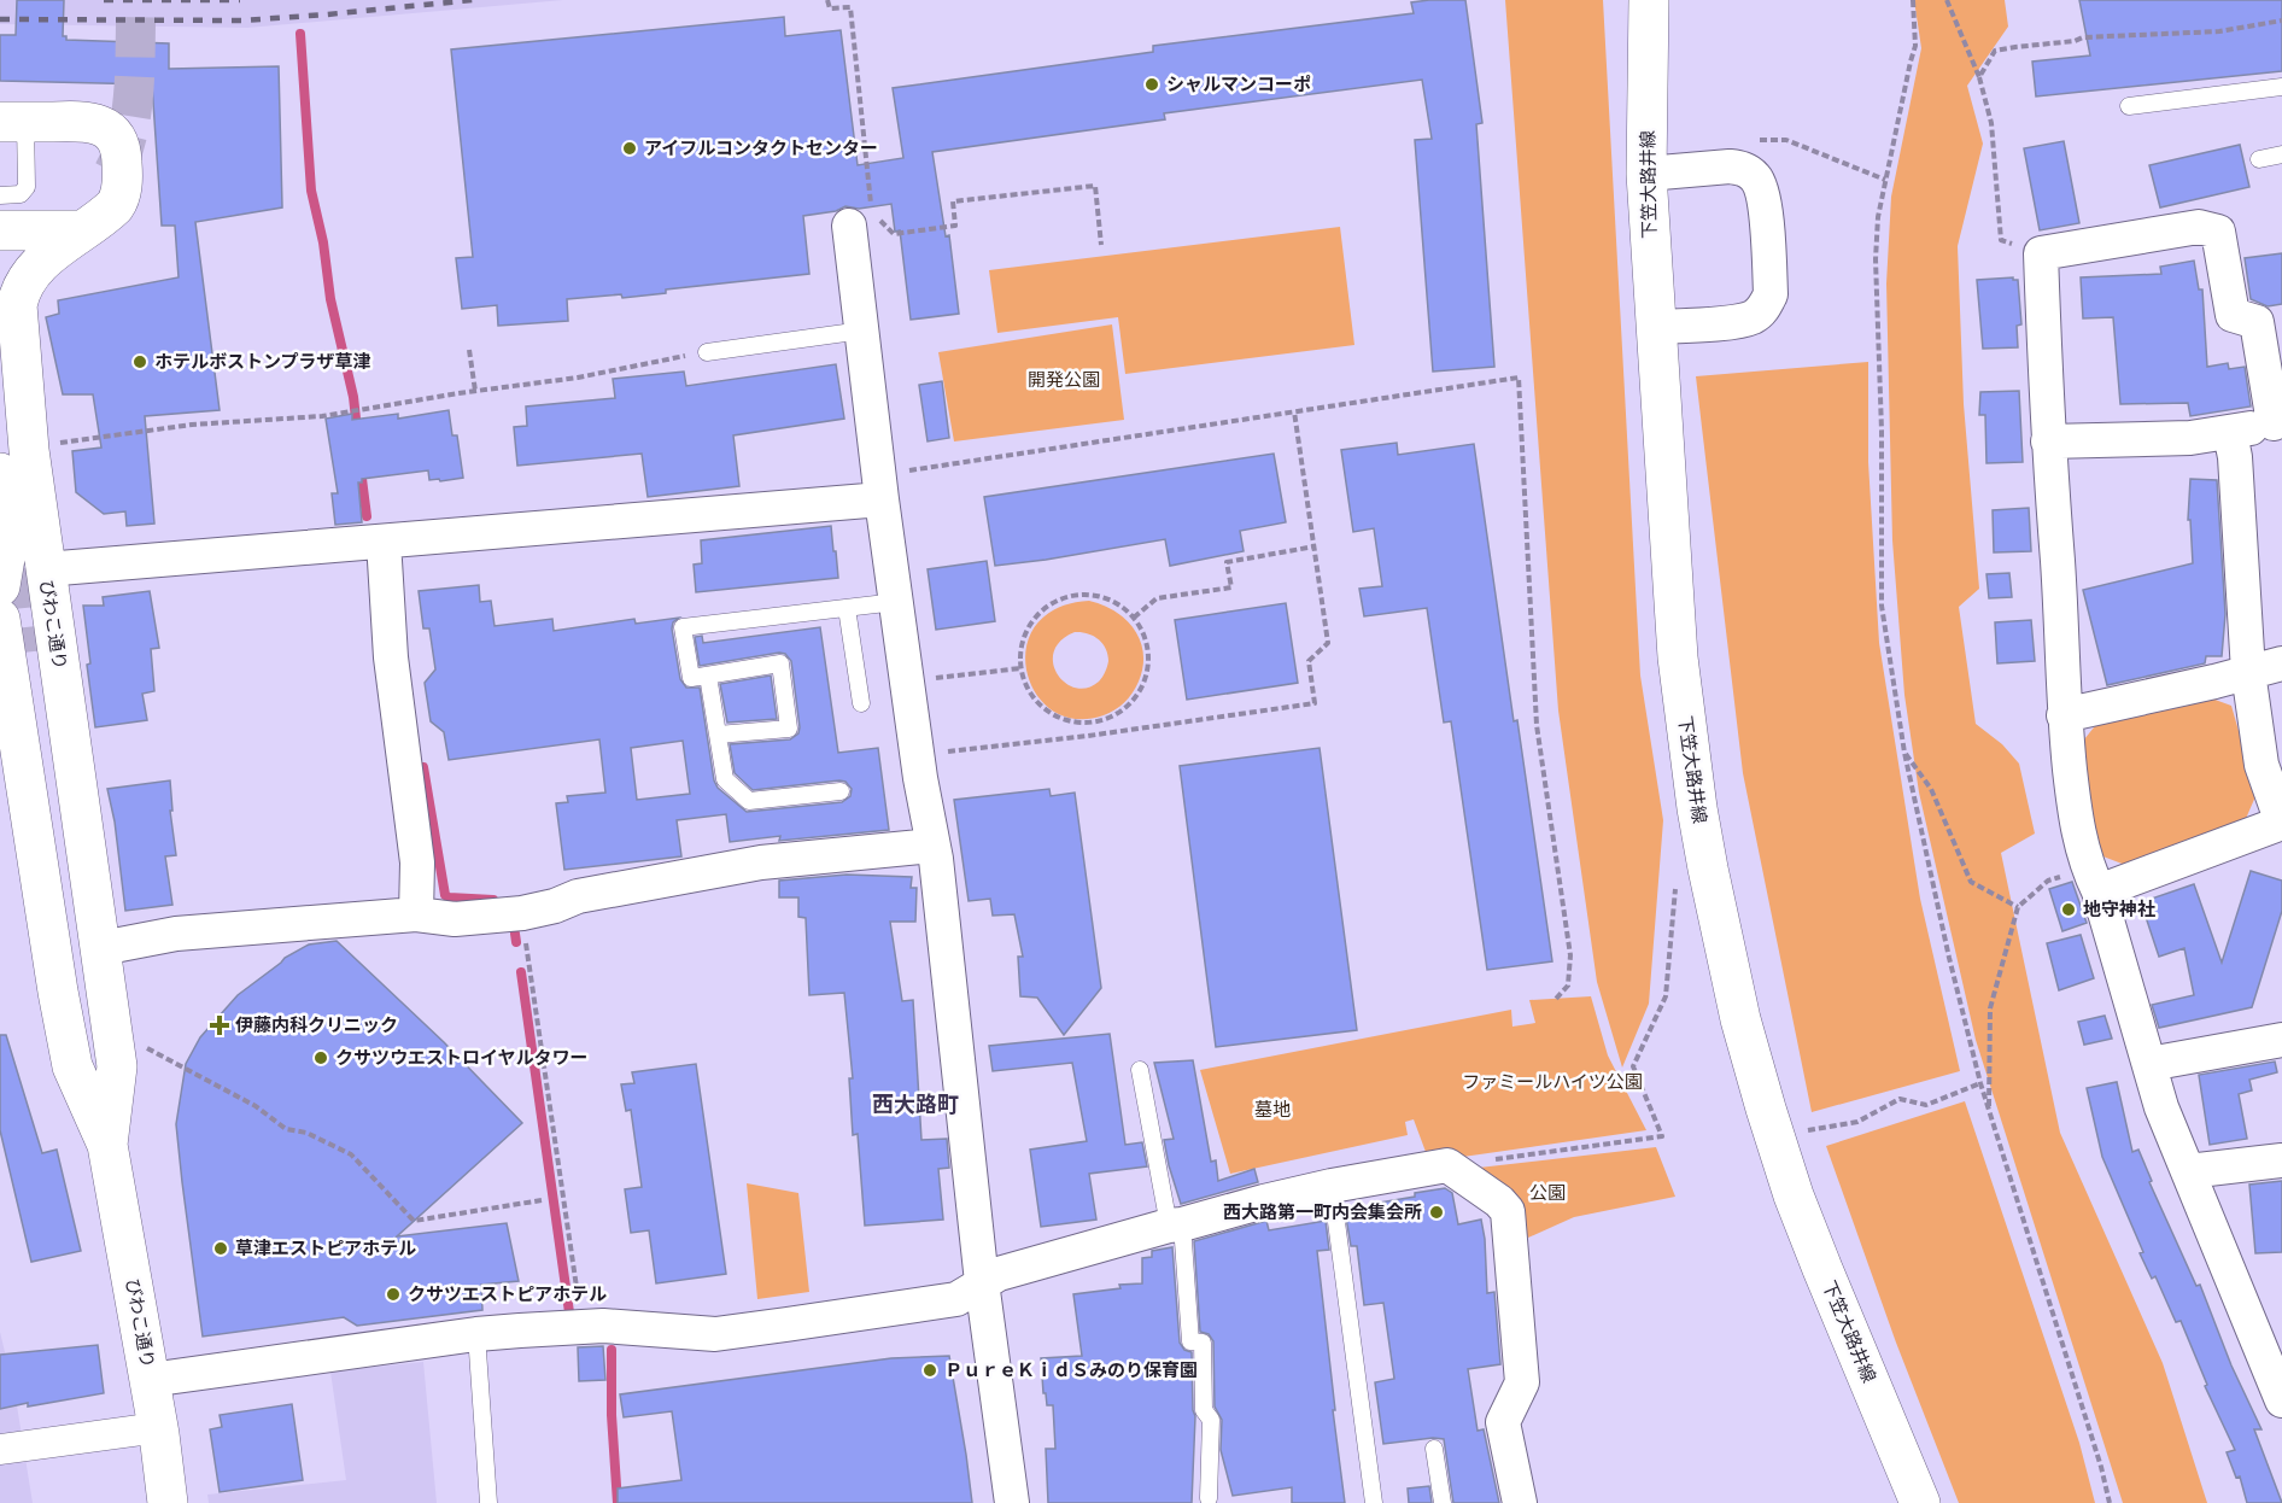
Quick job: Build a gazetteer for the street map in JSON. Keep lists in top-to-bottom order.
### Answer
{
  "streets": {
    "street": ["下笠大路井線", "びわこ通り"]
  },
  "districts": ["西大路町"],
  "parks": [
    "開発公園",
    "ファミールハイツ公園",
    "墓地",
    "公園"
  ],
  "places": {
    "other": [
      "シャルマンコーポ",
      "アイフルコンタクトセンター",
      "ホテルボストンプラザ草津",
      "地守神社",
      "クサツウエストロイヤルタワー",
      "西大路第一町内会集会所",
      "草津エストピアホテル",
      "クサツエストピアホテル",
      "ＰｕｒｅＫｉｄＳみのり保育園"
    ],
    "health": ["伊藤内科クリニック"]
  }
}
